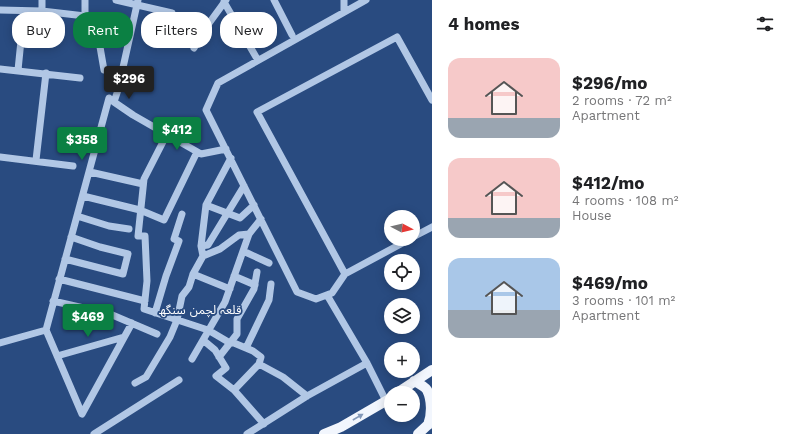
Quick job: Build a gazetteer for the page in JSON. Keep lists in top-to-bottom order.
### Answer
{
  "districts": ["قلعہ لچمن سنگھ"],
  "north": "right",
  "page": {
    "heading": "4 homes",
    "chip": [
      "Buy",
      "Rent",
      "Filters",
      "New"
    ],
    "list": [
      {
        "name": "$296/mo",
        "note": "2 rooms · 72 m² · Apartment"
      },
      {
        "name": "$412/mo",
        "note": "4 rooms · 108 m² · House"
      },
      {
        "name": "$469/mo",
        "note": "3 rooms · 101 m² · Apartment"
      }
    ],
    "price": [
      "$296",
      "$412",
      "$358",
      "$469"
    ],
    "map_buttons": ["+", "−"]
  }
}
